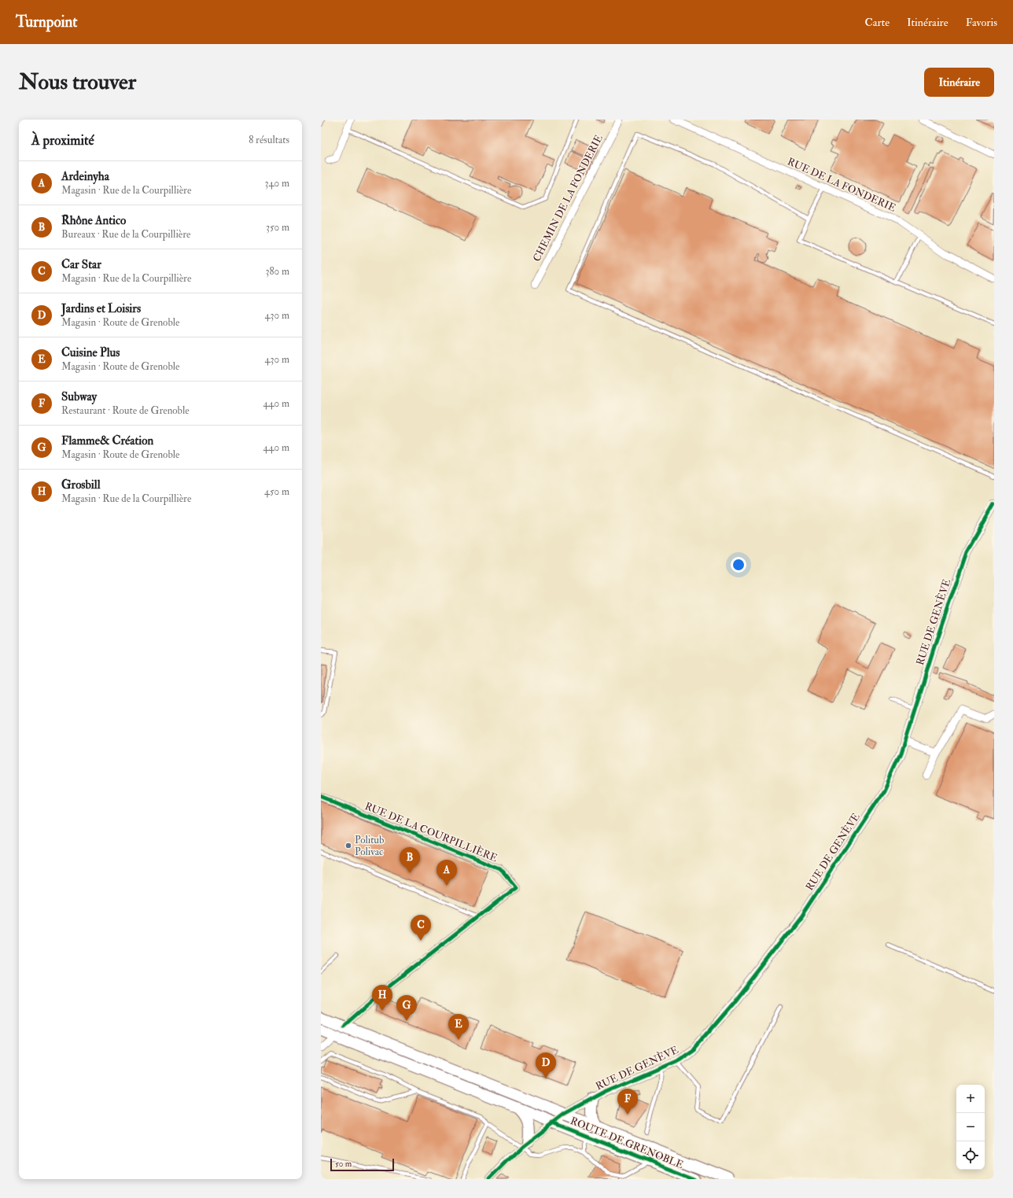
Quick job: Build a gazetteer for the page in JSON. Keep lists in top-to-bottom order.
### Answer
{
  "streets": {
    "main road": ["ROUTE DE GRENOBLE"],
    "street": [
      "RUE DE LA FONDERIE",
      "CHEMIN DE LA FONDERIE",
      "RUE DE GENÈVE",
      "RUE DE LA COURPILLIÈRE"
    ]
  },
  "crossings": [
    ["RUE DE GENÈVE", "ROUTE DE GRENOBLE"],
    ["RUE DE LA COURPILLIÈRE", "ROUTE DE GRENOBLE"]
  ],
  "places": ["Politub Polivac"],
  "scale_bar": "50 m",
  "page": {
    "header": "Turnpoint",
    "nav": ["Carte", "Itinéraire", "Favoris"],
    "buttons": "Itinéraire",
    "title": "Nous trouver",
    "heading": ["À proximité", "8 résultats"],
    "list": [
      {
        "mark": "A",
        "name": "Ardeinyha",
        "note": "Magasin · Rue de la Courpillière",
        "value": "340 m"
      },
      {
        "mark": "B",
        "name": "Rhône Antico",
        "note": "Bureaux · Rue de la Courpillière",
        "value": "350 m"
      },
      {
        "mark": "C",
        "name": "Car Star",
        "note": "Magasin · Rue de la Courpillière",
        "value": "380 m"
      },
      {
        "mark": "D",
        "name": "Jardins et Loisirs",
        "note": "Magasin · Route de Grenoble",
        "value": "430 m"
      },
      {
        "mark": "E",
        "name": "Cuisine Plus",
        "note": "Magasin · Route de Grenoble",
        "value": "430 m"
      },
      {
        "mark": "F",
        "name": "Subway",
        "note": "Restaurant · Route de Grenoble",
        "value": "440 m"
      },
      {
        "mark": "G",
        "name": "Flamme& Création",
        "note": "Magasin · Route de Grenoble",
        "value": "440 m"
      },
      {
        "mark": "H",
        "name": "Grosbill",
        "note": "Magasin · Rue de la Courpillière",
        "value": "450 m"
      }
    ],
    "pins": [
      "B",
      "A",
      "C",
      "H",
      "G",
      "E",
      "D",
      "F"
    ],
    "map_buttons": ["+", "−"],
    "scale": "50 m"
  }
}
